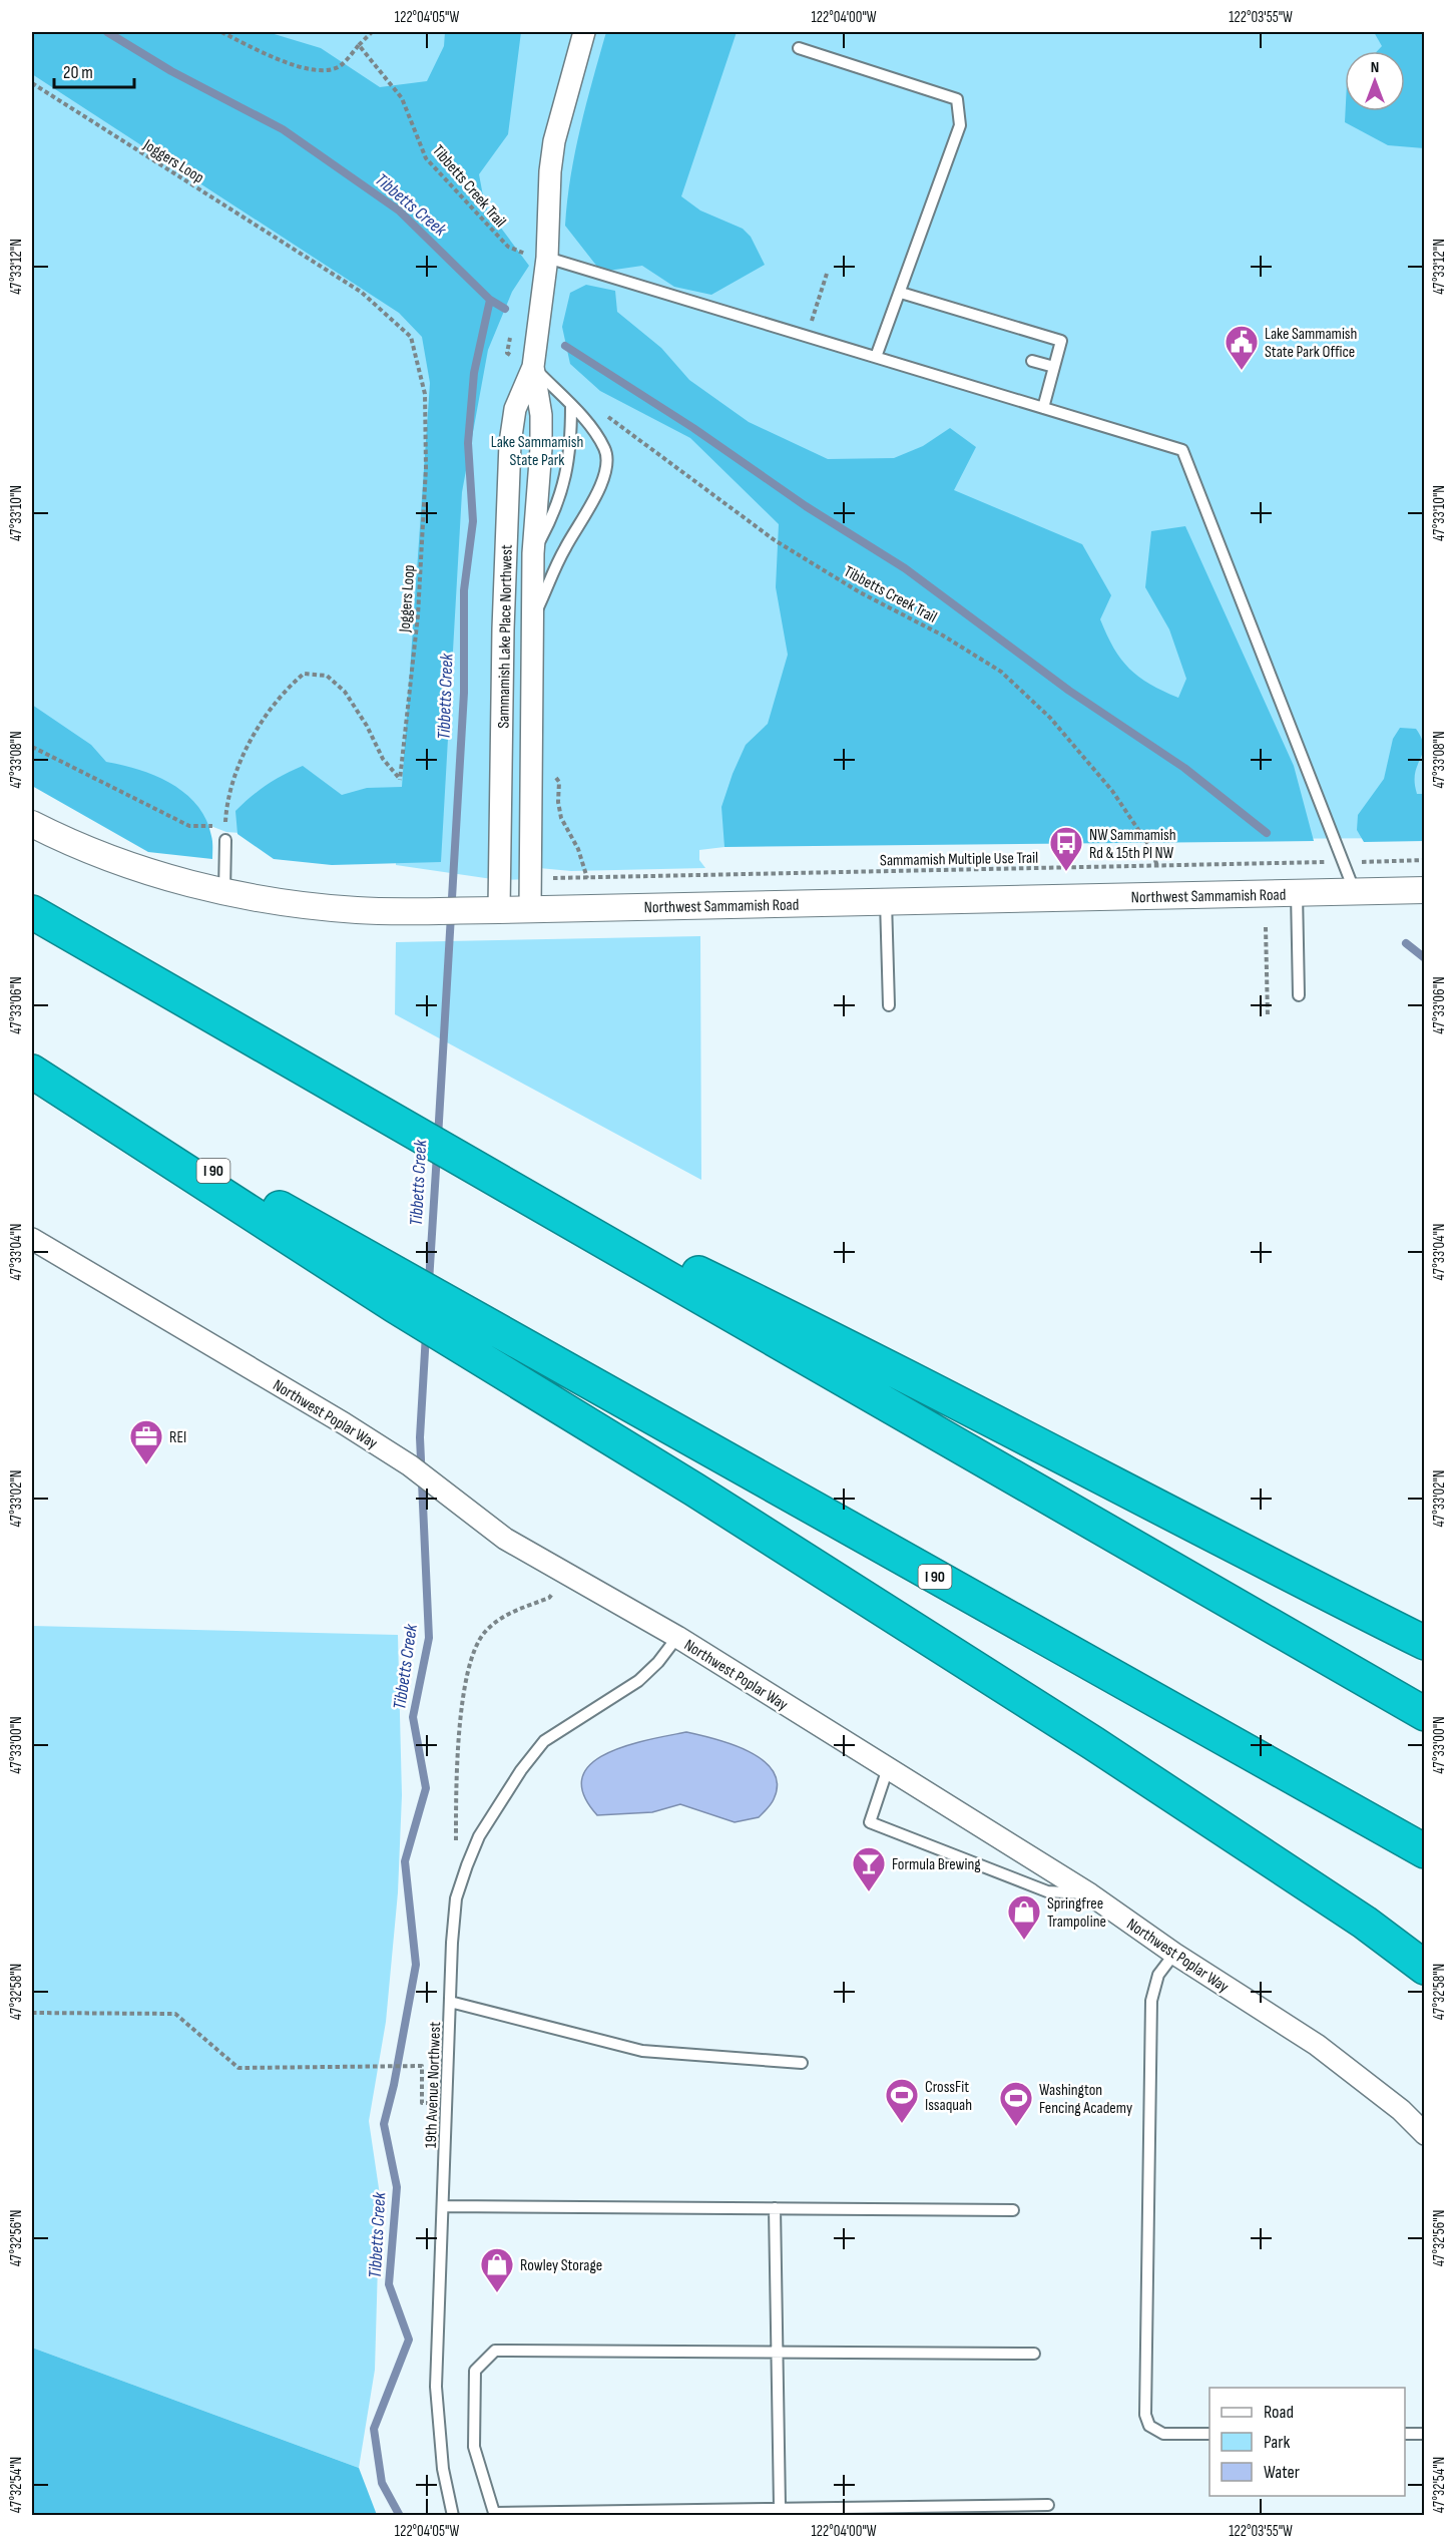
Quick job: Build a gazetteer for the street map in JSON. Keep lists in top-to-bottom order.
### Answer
{
  "streets": {
    "highway": ["I 90"],
    "street": ["Sammamish Lake Place Northwest", "Northwest Sammamish Road", "Northwest Poplar Way"],
    "lane": ["19th Avenue Northwest"],
    "path": ["Joggers Loop", "Tibbetts Creek Trail", "Sammamish Multiple Use Trail"]
  },
  "crossings": [
    ["Tibbetts Creek Trail", "Sammamish Lake Place Northwest"],
    ["Tibbetts Creek Trail", "Sammamish Multiple Use Trail"],
    ["Sammamish Lake Place Northwest", "Northwest Sammamish Road"],
    ["Northwest Poplar Way", "19th Avenue Northwest"]
  ],
  "water": ["Tibbetts Creek"],
  "parks": ["Lake Sammamish State Park"],
  "places": {
    "public building": ["Lake Sammamish State Park Office"],
    "bus stop": ["NW Sammamish Rd & 15th Pl NW"],
    "office": ["REI"],
    "bar": ["Formula Brewing"],
    "shop": ["Springfree Trampoline", "Rowley Storage"],
    "sports": ["CrossFit Issaquah", "Washington Fencing Academy"]
  },
  "legend": ["Road", "Park", "Water"],
  "scale_bar": "20 m",
  "north": "top",
  "coordinates": [
    "122°04'05\"W",
    "122°04'00\"W",
    "122°03'55\"W",
    "47°33'12\"N",
    "47°33'10\"N",
    "47°33'08\"N",
    "47°33'06\"N",
    "47°33'04\"N",
    "47°33'02\"N",
    "47°33'00\"N",
    "47°32'58\"N",
    "47°32'56\"N",
    "47°32'54\"N"
  ]
}
